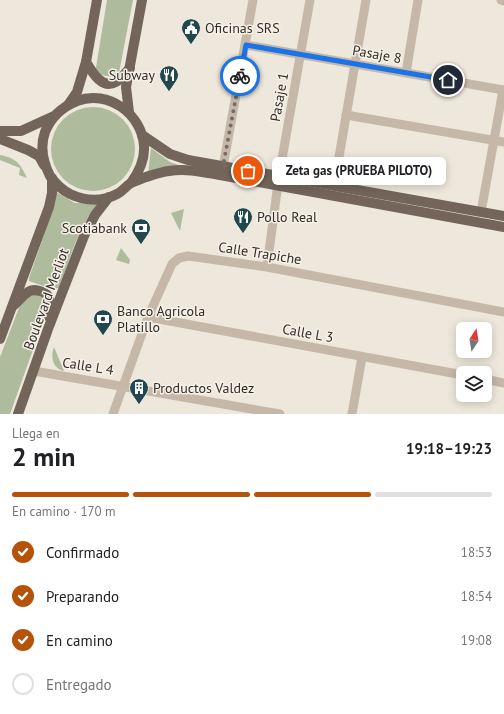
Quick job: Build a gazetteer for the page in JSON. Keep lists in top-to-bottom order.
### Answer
{
  "streets": {
    "main road": ["Boulevard Merliot"],
    "street": [
      "Pasaje 8",
      "Pasaje 1",
      "Calle Trapiche",
      "Calle L 3",
      "Calle L 4"
    ]
  },
  "crossings": [
    ["Pasaje 8", "Pasaje 1"],
    ["Pasaje 1", "Calle Trapiche"],
    ["Calle Trapiche", "Calle L 3"],
    ["Calle Trapiche", "Calle L 4"],
    ["Boulevard Merliot", "Calle L 4"]
  ],
  "places": {
    "public building": ["Oficinas SRS"],
    "restaurant": ["Subway", "Pollo Real"],
    "other": ["Zeta gas (PRUEBA PILOTO)"],
    "bank": ["Scotiabank", "Banco Agricola Platillo"],
    "building": ["Productos Valdez"]
  },
  "north": "top",
  "page": {
    "bubble": "Zeta gas (PRUEBA PILOTO)",
    "heading": ["2 min", "Llega en", "19:18–19:23"],
    "bar": "En camino · 170 m",
    "list": [
      ["Confirmado", "18:53"],
      ["Preparando", "18:54"],
      ["En camino", "19:08"],
      "Entregado"
    ]
  }
}
